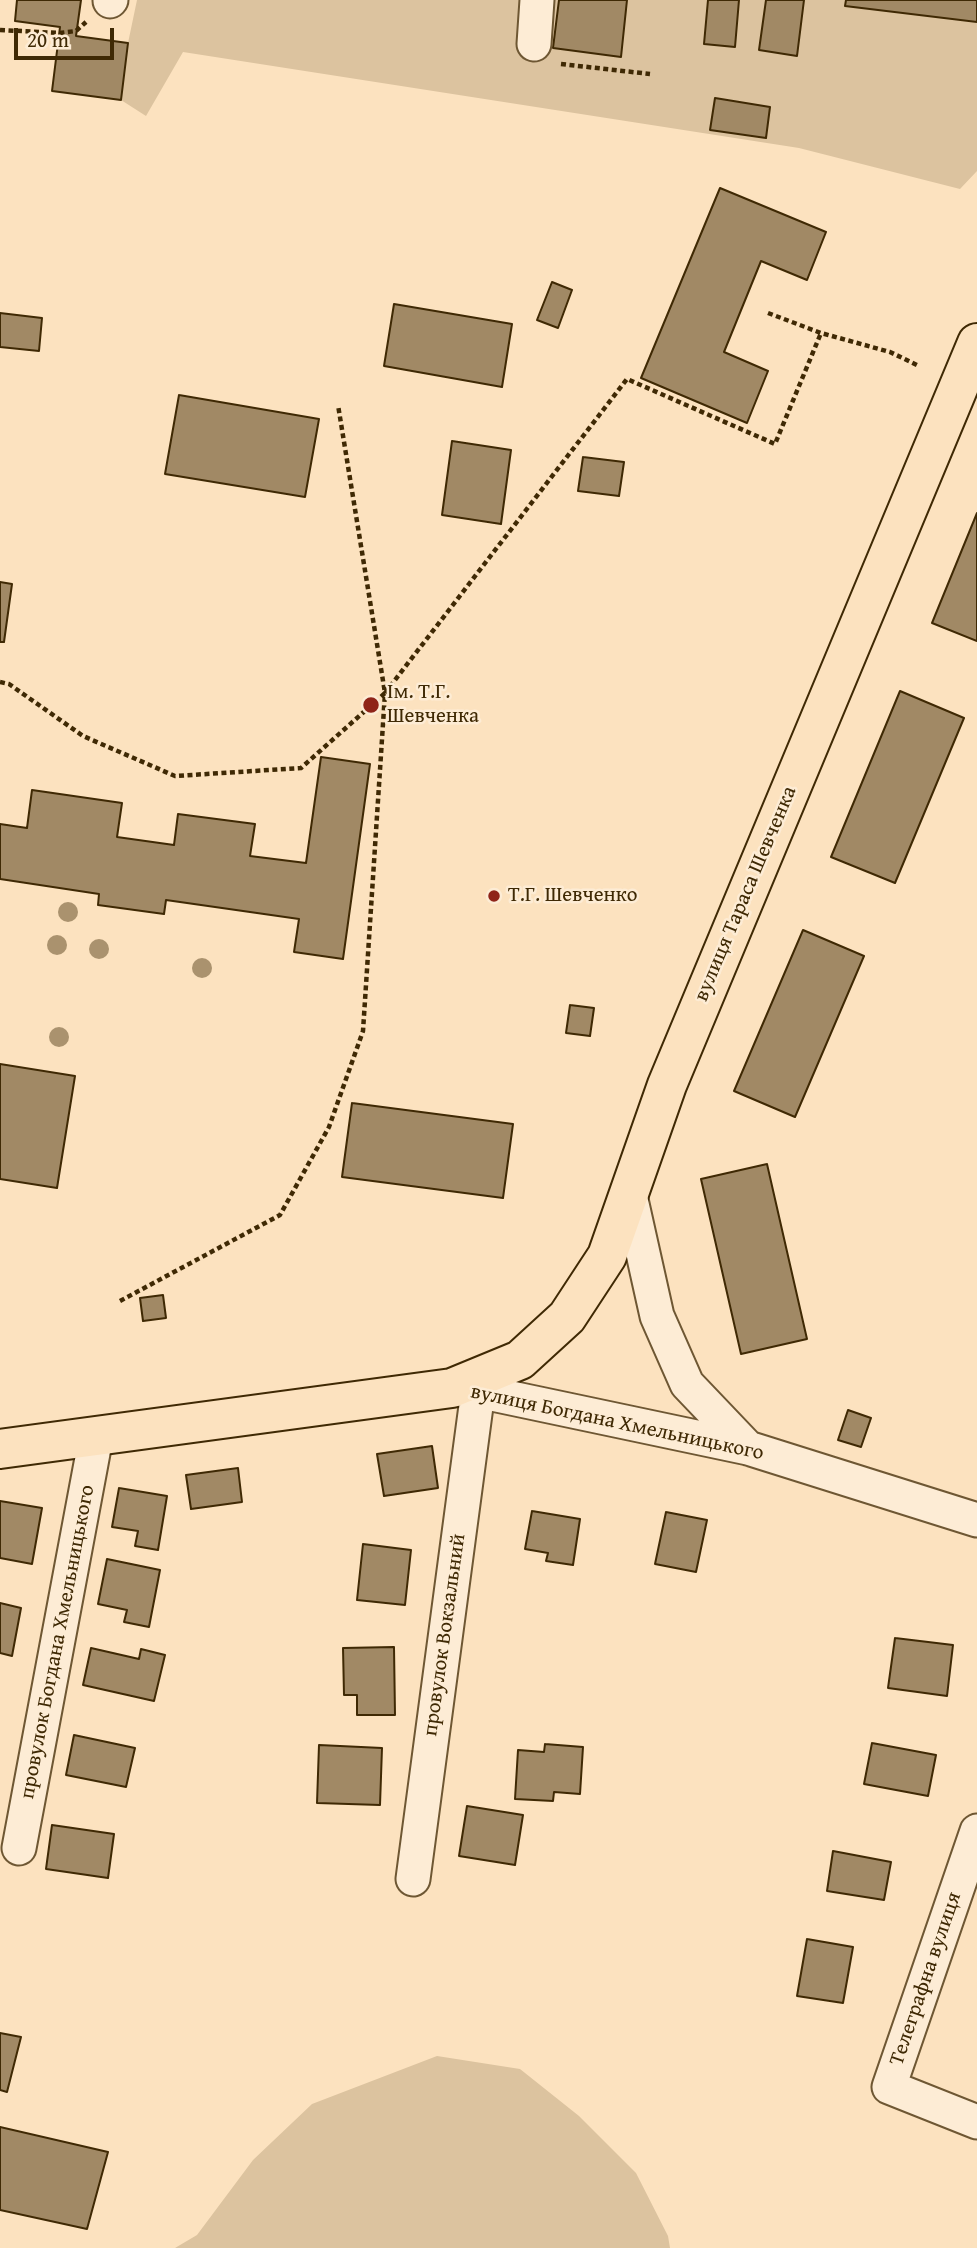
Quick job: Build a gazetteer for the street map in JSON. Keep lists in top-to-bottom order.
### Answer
{
  "streets": {
    "main road": ["вулиця Тараса Шевченка", "вулиця Богдана Хмельницького"],
    "street": ["провулок Вокзальний", "провулок Богдана Хмельницького", "Телеграфна вулиця"]
  },
  "crossings": [
    ["вулиця Тараса Шевченка", "вулиця Богдана Хмельницького"],
    ["вулиця Тараса Шевченка", "провулок Вокзальний"],
    ["вулиця Богдана Хмельницького", "провулок Вокзальний"],
    ["вулиця Богдана Хмельницького", "провулок Богдана Хмельницького"]
  ],
  "places": ["Ім. Т.Г. Шевченка", "Т.Г. Шевченко"],
  "scale_bar": "20 m"
}
